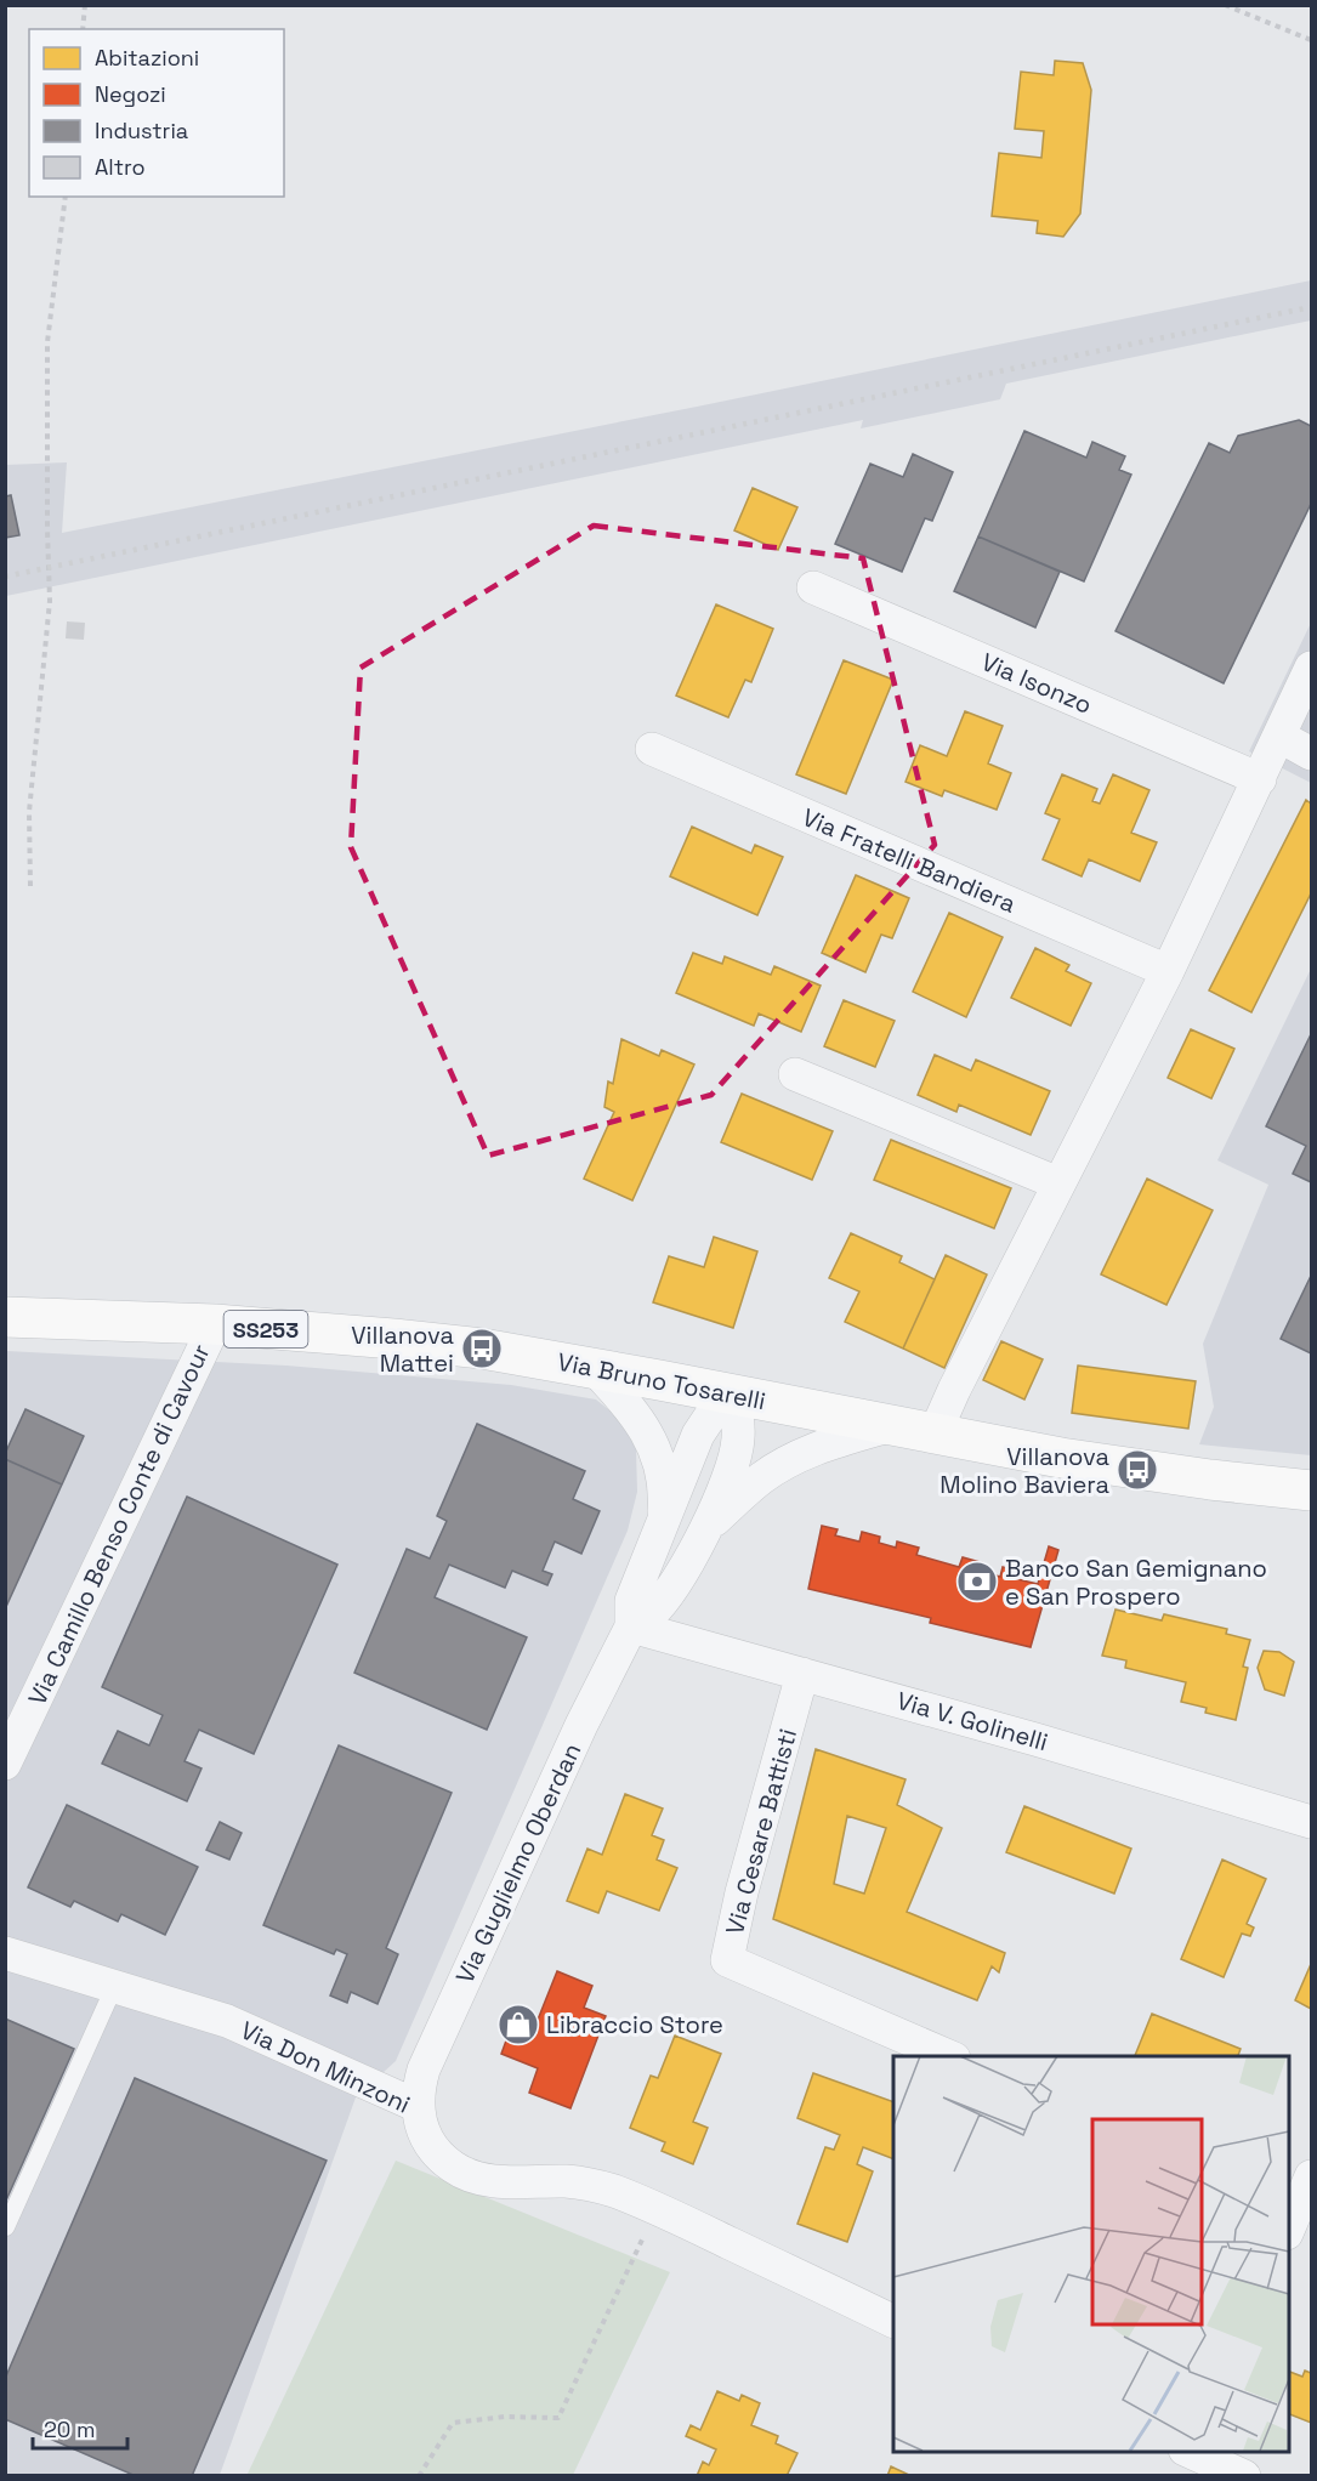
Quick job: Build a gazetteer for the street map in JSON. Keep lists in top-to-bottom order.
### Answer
{
  "streets": {
    "main road": ["SS253", "Via Bruno Tosarelli"],
    "street": [
      "Via Isonzo",
      "Via Fratelli Bandiera",
      "Via Camillo Benso Conte di Cavour",
      "Via V. Golinelli",
      "Via Cesare Battisti",
      "Via Guglielmo Oberdan",
      "Via Don Minzoni"
    ]
  },
  "crossings": [
    ["Via Bruno Tosarelli", "Via Camillo Benso Conte di Cavour"],
    ["Via Bruno Tosarelli", "Via Guglielmo Oberdan"],
    ["Via V. Golinelli", "Via Cesare Battisti"],
    ["Via V. Golinelli", "Via Guglielmo Oberdan"],
    ["Via Guglielmo Oberdan", "Via Don Minzoni"]
  ],
  "places": {
    "bus stop": ["Villanova Mattei", "Villanova Molino Baviera"],
    "bank": ["Banco San Gemignano e San Prospero"],
    "shop": ["Libraccio Store"]
  },
  "legend": [
    "Abitazioni",
    "Negozi",
    "Industria",
    "Altro"
  ],
  "scale_bar": "20 m"
}
